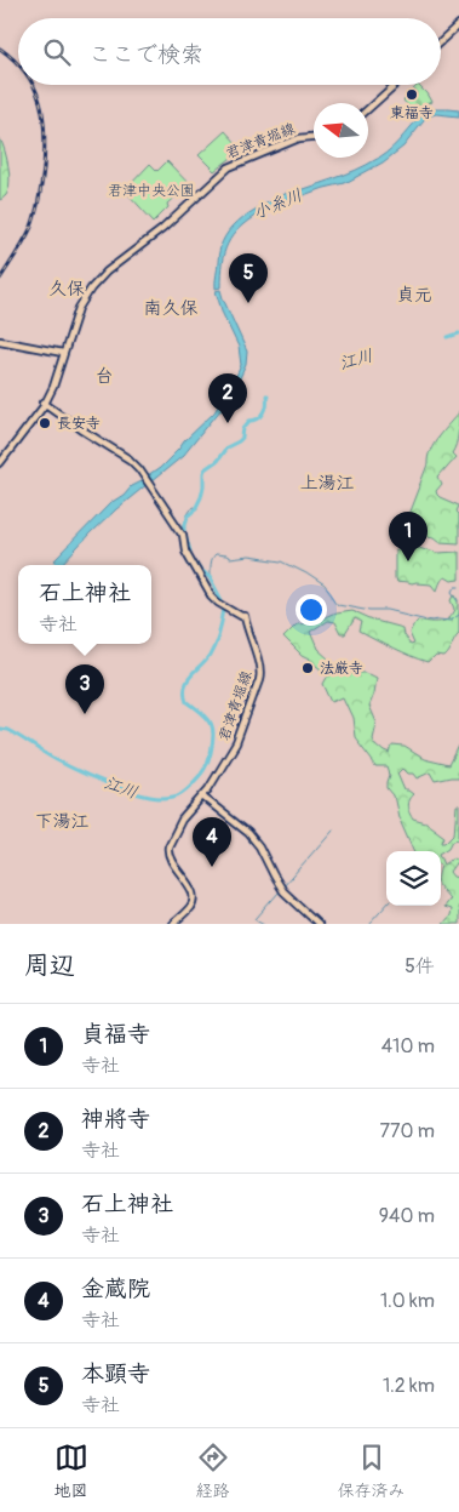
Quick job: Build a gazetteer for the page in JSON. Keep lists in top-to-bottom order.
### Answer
{
  "streets": {
    "main road": ["君津青堀線"]
  },
  "districts": [
    "久保",
    "貞元",
    "南久保",
    "台",
    "上湯江",
    "下湯江"
  ],
  "water": ["小糸川", "江川"],
  "parks": ["君津中央公園"],
  "places": ["東福寺", "長安寺", "法厳寺"],
  "north": "left",
  "page": {
    "search": "ここで検索",
    "pins": [
      "5",
      "2",
      "1",
      "3",
      "4"
    ],
    "popup": ["石上神社", "寺社"],
    "heading": ["周辺", "5件"],
    "list": [
      {
        "mark": "1",
        "name": "貞福寺",
        "note": "寺社",
        "value": "410 m"
      },
      {
        "mark": "2",
        "name": "神將寺",
        "note": "寺社",
        "value": "770 m"
      },
      {
        "mark": "3",
        "name": "石上神社",
        "note": "寺社",
        "value": "940 m"
      },
      {
        "mark": "4",
        "name": "金蔵院",
        "note": "寺社",
        "value": "1.0 km"
      },
      {
        "mark": "5",
        "name": "本顕寺",
        "note": "寺社",
        "value": "1.2 km"
      }
    ],
    "nav": ["地図", "経路", "保存済み"]
  }
}
